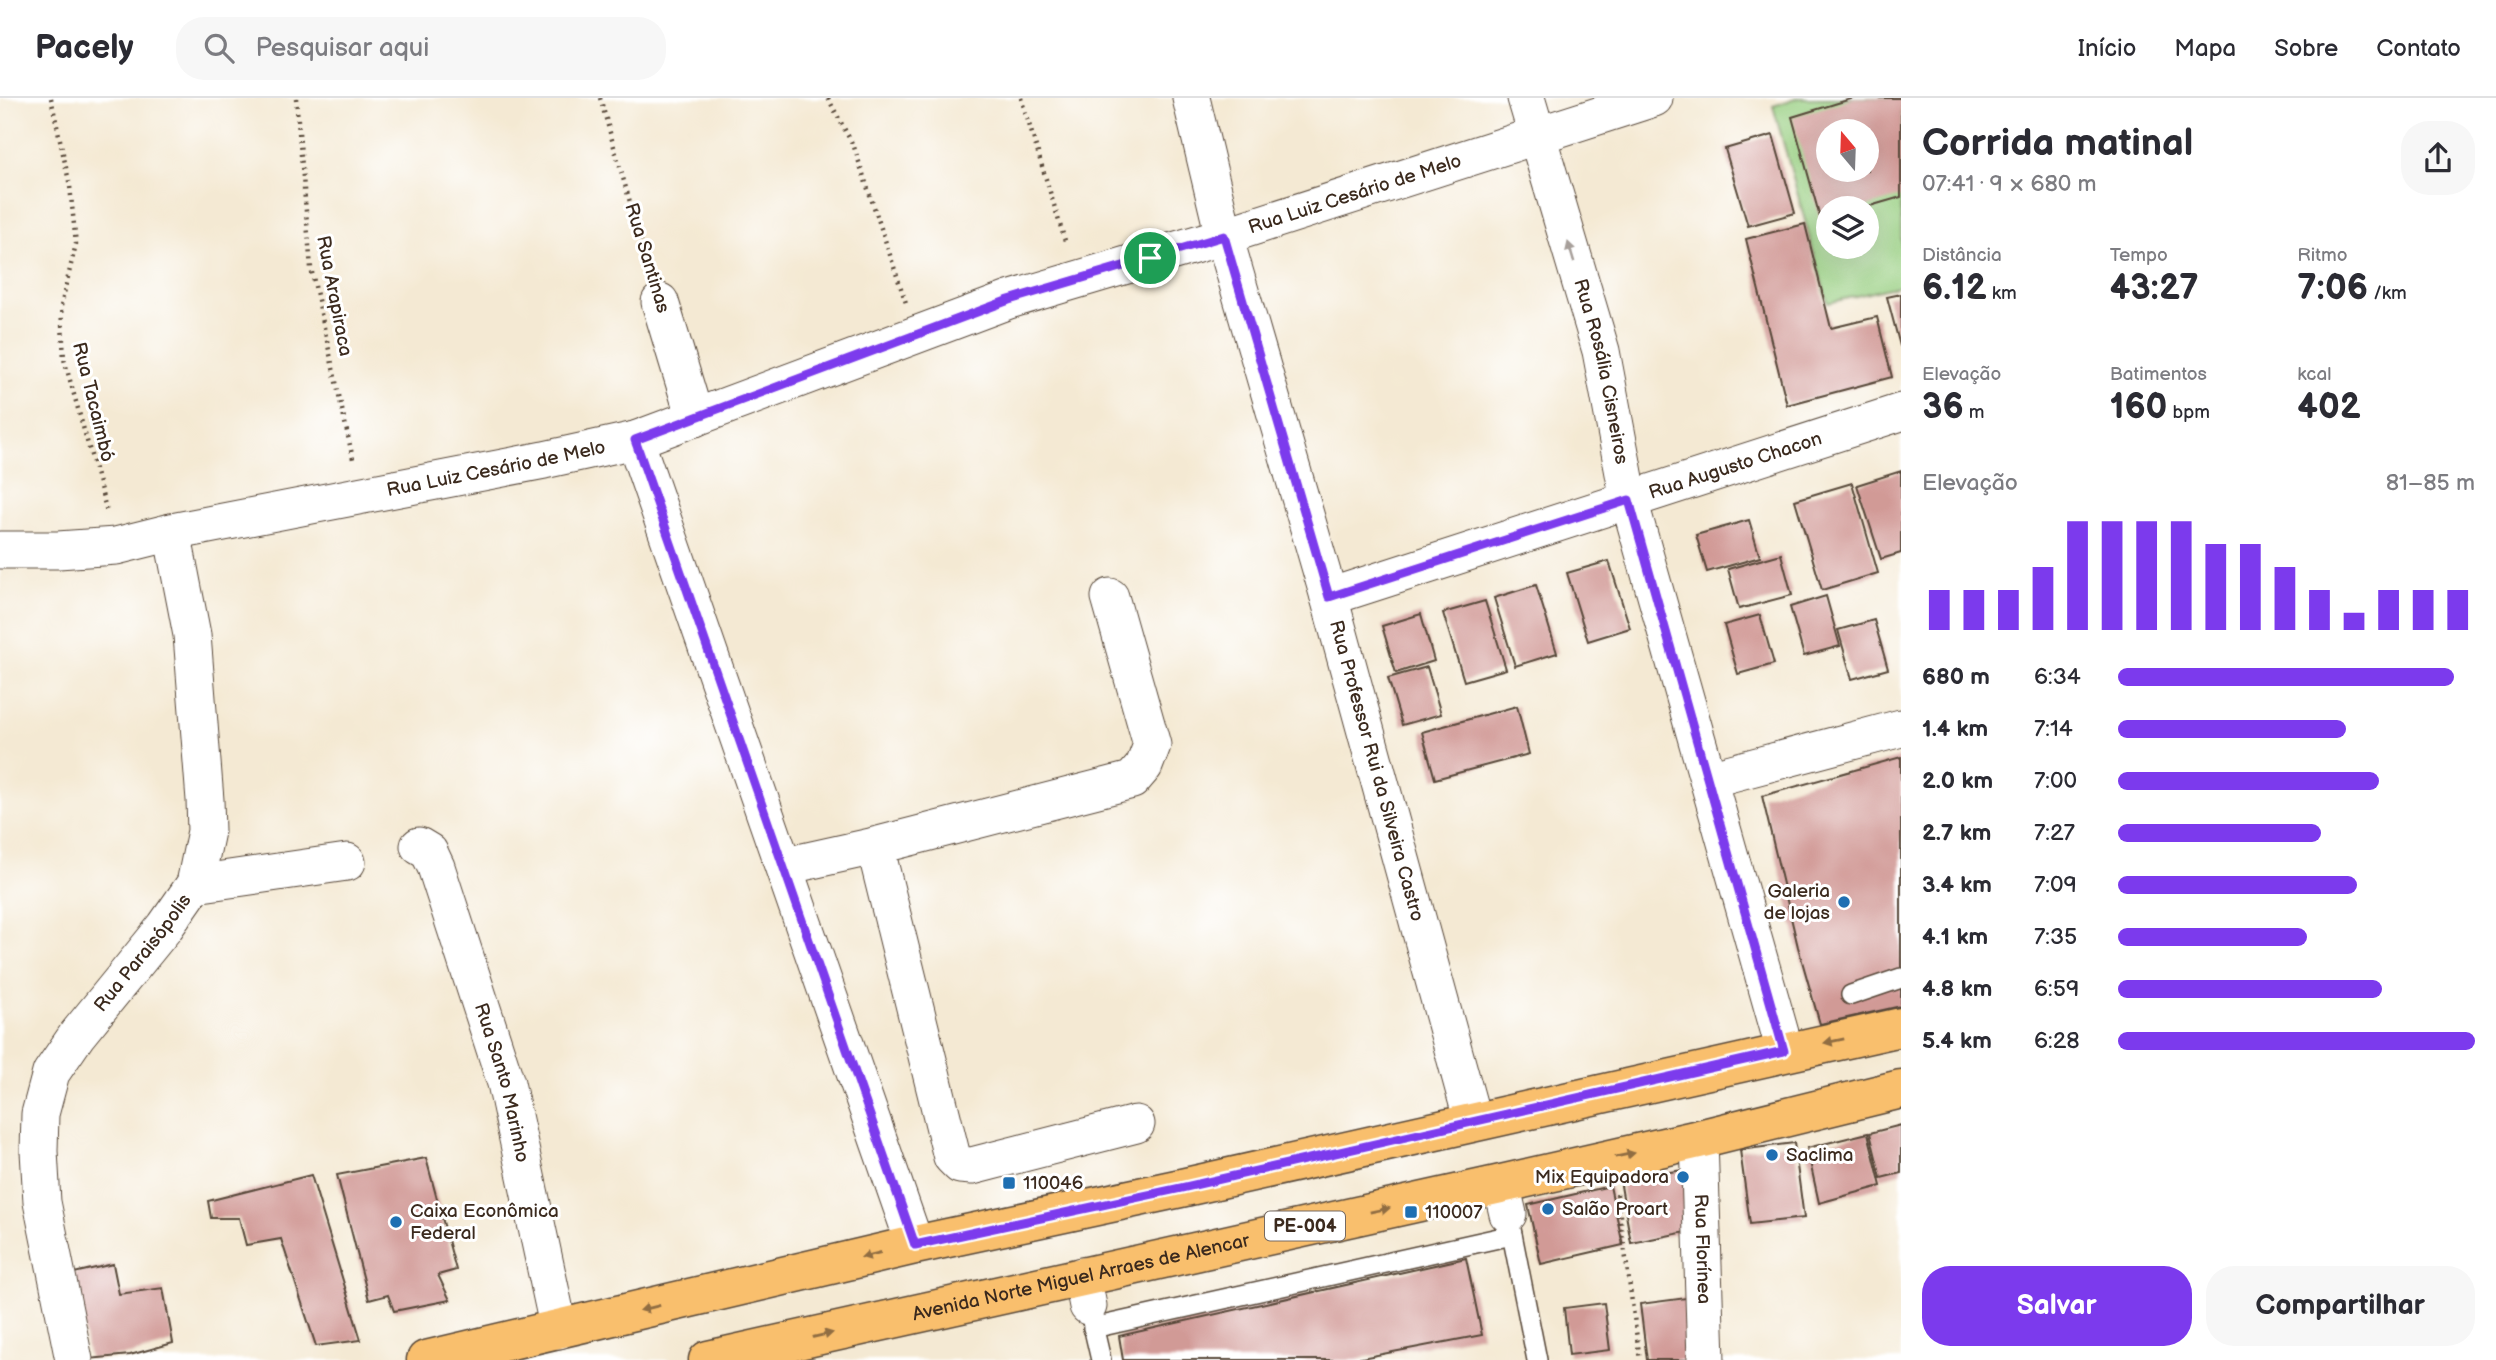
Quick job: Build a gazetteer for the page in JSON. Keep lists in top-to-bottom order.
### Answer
{
  "streets": {
    "main road": ["PE-004", "Avenida Norte Miguel Arraes de Alencar"],
    "street": [
      "Rua Luiz Cesário de Melo",
      "Rua Santinas",
      "Rua Rosália Cisneiros",
      "Rua Augusto Chacon",
      "Rua Professor Rui da Silveira Castro",
      "Rua Paraisópolis",
      "Rua Santo Marinho",
      "Rua Florínea"
    ],
    "path": ["Rua Arapiraca", "Rua Tacaimbó"]
  },
  "crossings": [
    ["Rua Luiz Cesário de Melo", "Rua Santinas"],
    ["Rua Luiz Cesário de Melo", "Rua Arapiraca"],
    ["Rua Luiz Cesário de Melo", "Rua Rosália Cisneiros"],
    ["Rua Luiz Cesário de Melo", "Rua Tacaimbó"],
    ["Rua Luiz Cesário de Melo", "Rua Professor Rui da Silveira Castro"],
    ["Rua Luiz Cesário de Melo", "Rua Paraisópolis"],
    ["Rua Rosália Cisneiros", "Rua Augusto Chacon"],
    ["Rua Augusto Chacon", "Rua Professor Rui da Silveira Castro"],
    ["Rua Florínea", "Avenida Norte Miguel Arraes de Alencar"]
  ],
  "one_way": ["Rua Rosália Cisneiros"],
  "places": {
    "other": [
      "Galeria de lojas",
      "Saclima",
      "Mix Equipadora",
      "Salão Proart",
      "Caixa Econômica Federal"
    ],
    "transit": ["110046", "110007"]
  },
  "north": "top",
  "page": {
    "header": "Pacely",
    "search": "Pesquisar aqui",
    "nav": [
      "Início",
      "Mapa",
      "Sobre",
      "Contato"
    ],
    "heading": ["Corrida matinal", "07:41 · 9 × 680 m"],
    "stats": [
      ["Distância", "6.12 km"],
      ["Tempo", "43:27"],
      ["Ritmo", "7:06 /km"],
      ["Elevação", "36 m"],
      ["Batimentos", "160 bpm"],
      ["kcal", "402"]
    ],
    "chart": ["Elevação", "81–85 m"],
    "list": [
      {
        "name": "680 m",
        "note": "6:34"
      },
      {
        "name": "1.4 km",
        "note": "7:14"
      },
      {
        "name": "2.0 km",
        "note": "7:00"
      },
      {
        "name": "2.7 km",
        "note": "7:27"
      },
      {
        "name": "3.4 km",
        "note": "7:09"
      },
      {
        "name": "4.1 km",
        "note": "7:35"
      },
      {
        "name": "4.8 km",
        "note": "6:59"
      },
      {
        "name": "5.4 km",
        "note": "6:28"
      }
    ],
    "buttons": ["Salvar", "Compartilhar"]
  }
}
